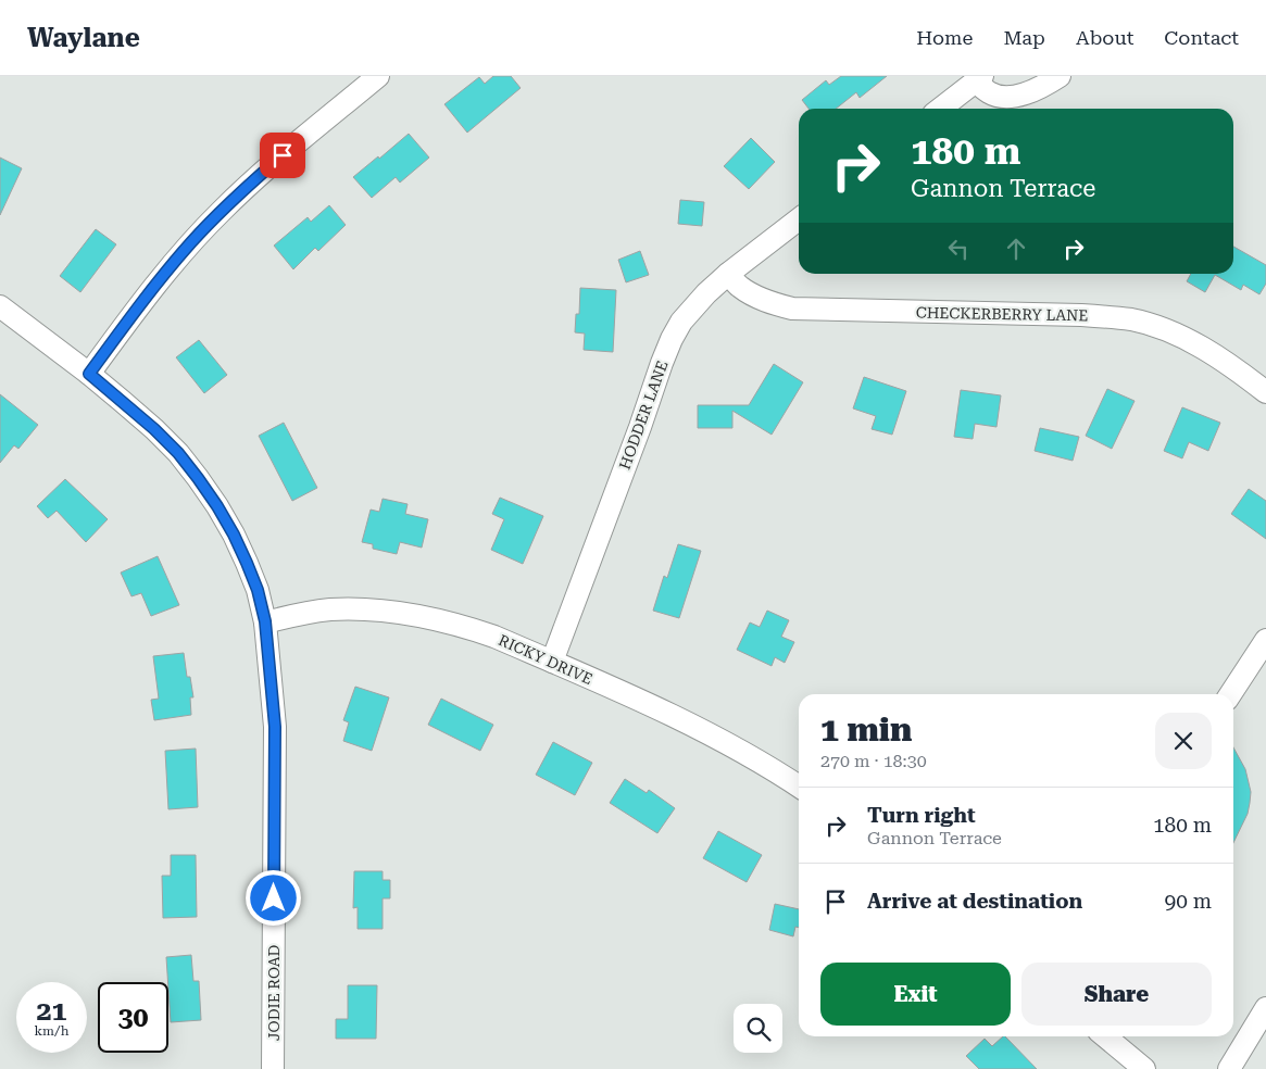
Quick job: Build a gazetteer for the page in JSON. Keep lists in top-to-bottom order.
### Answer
{
  "streets": {
    "street": [
      "CHECKERBERRY LANE",
      "HODDER LANE",
      "RICKY DRIVE",
      "JODIE ROAD"
    ]
  },
  "crossings": [
    ["CHECKERBERRY LANE", "HODDER LANE"],
    ["HODDER LANE", "RICKY DRIVE"],
    ["RICKY DRIVE", "JODIE ROAD"]
  ],
  "page": {
    "header": "Waylane",
    "nav": [
      "Home",
      "Map",
      "About",
      "Contact"
    ],
    "turn": ["180 m", "Gannon Terrace"],
    "heading": ["1 min", "270 m · 18:30"],
    "list": [
      {
        "name": "Turn right",
        "note": "Gannon Terrace",
        "value": "180 m"
      },
      {
        "name": "Arrive at destination",
        "value": "90 m"
      }
    ],
    "buttons": ["Exit", "Share"],
    "speed": "21 km/h",
    "limit": "30"
  }
}
